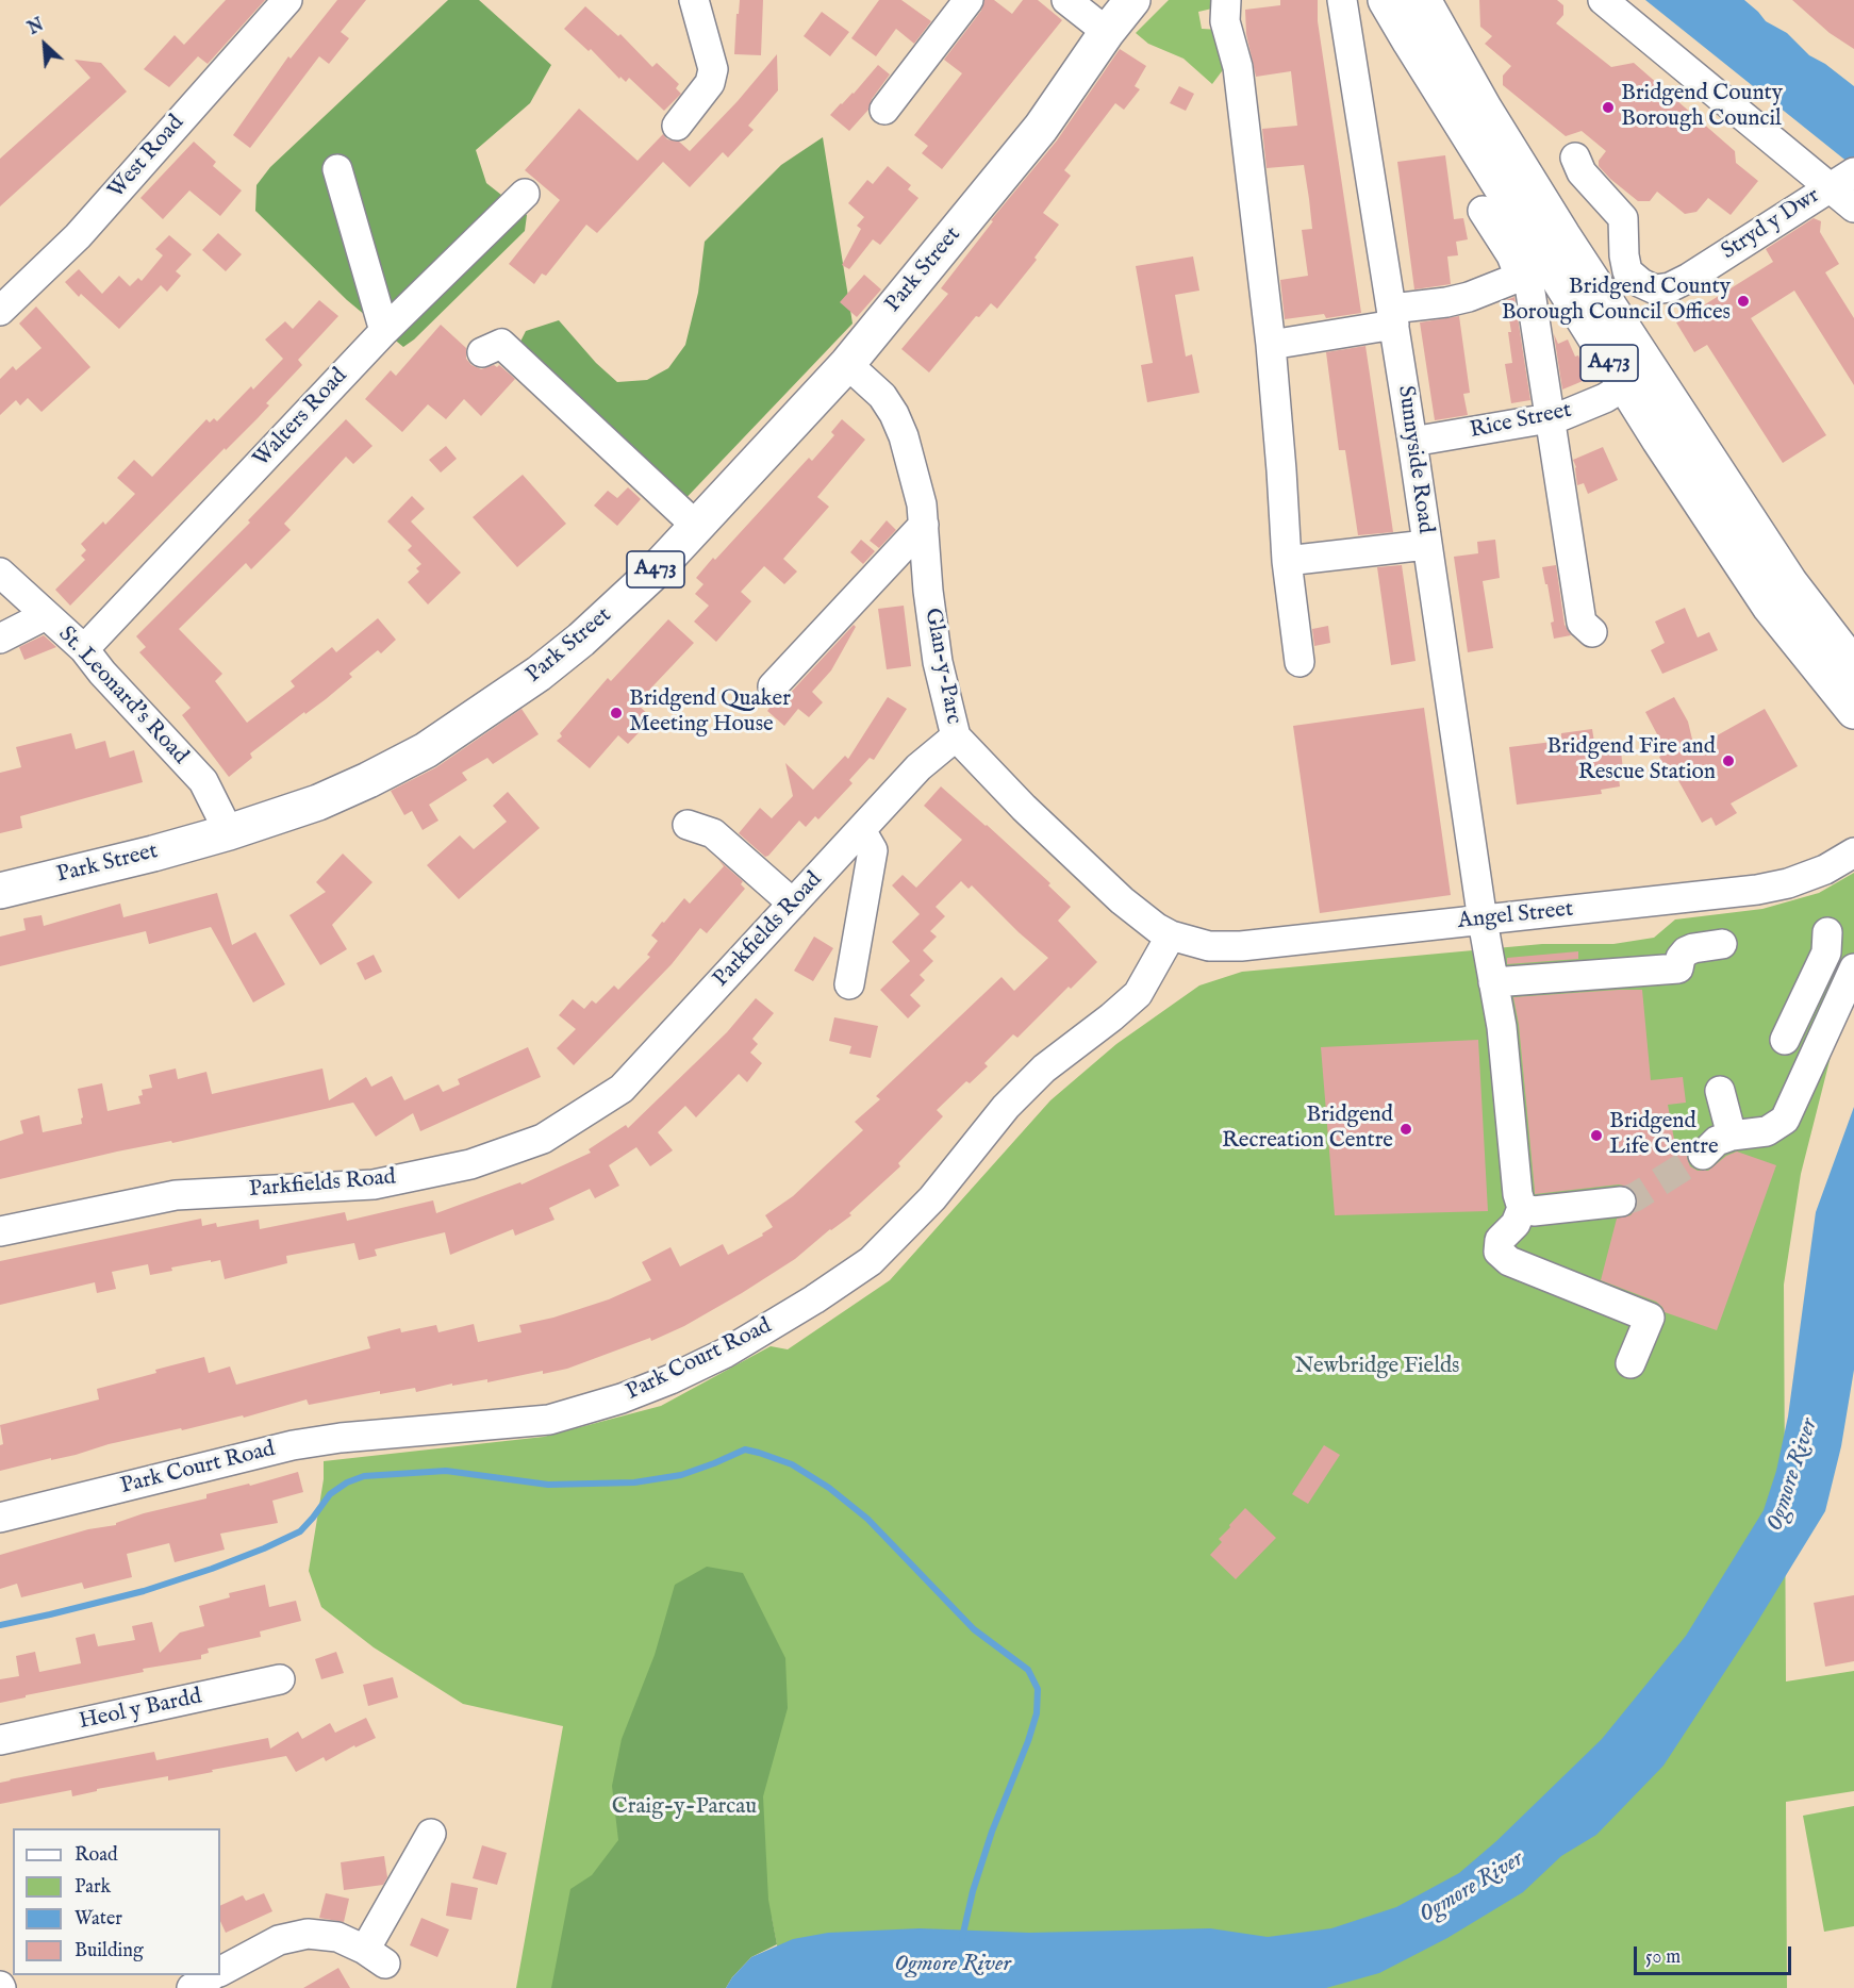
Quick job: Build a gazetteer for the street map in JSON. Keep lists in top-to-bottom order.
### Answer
{
  "streets": {
    "main road": ["Park Street", "A473"],
    "street": [
      "West Road",
      "Stryd y Dwr",
      "Walters Road",
      "Rice Street",
      "Sunnyside Road",
      "Glan-y-Parc",
      "St. Leonard's Road",
      "Angel Street",
      "Parkfields Road",
      "Park Court Road",
      "Heol y Bardd"
    ]
  },
  "crossings": [
    ["Park Street", "Glan-y-Parc"],
    ["Park Street", "St. Leonard's Road"],
    ["A473", "Rice Street"],
    ["Walters Road", "St. Leonard's Road"],
    ["Rice Street", "Sunnyside Road"],
    ["Sunnyside Road", "Angel Street"],
    ["Glan-y-Parc", "Angel Street"],
    ["Glan-y-Parc", "Parkfields Road"],
    ["Glan-y-Parc", "Park Court Road"],
    ["Angel Street", "Park Court Road"]
  ],
  "water": ["Ogmore River"],
  "parks": ["Newbridge Fields", "Craig-y-Parcau"],
  "places": [
    "Bridgend County Borough Council",
    "Bridgend County Borough Council Offices",
    "Bridgend Quaker Meeting House",
    "Bridgend Fire and Rescue Station",
    "Bridgend Recreation Centre",
    "Bridgend Life Centre"
  ],
  "legend": [
    "Road",
    "Park",
    "Water",
    "Building"
  ],
  "scale_bar": "50 m",
  "north": "top left"
}
